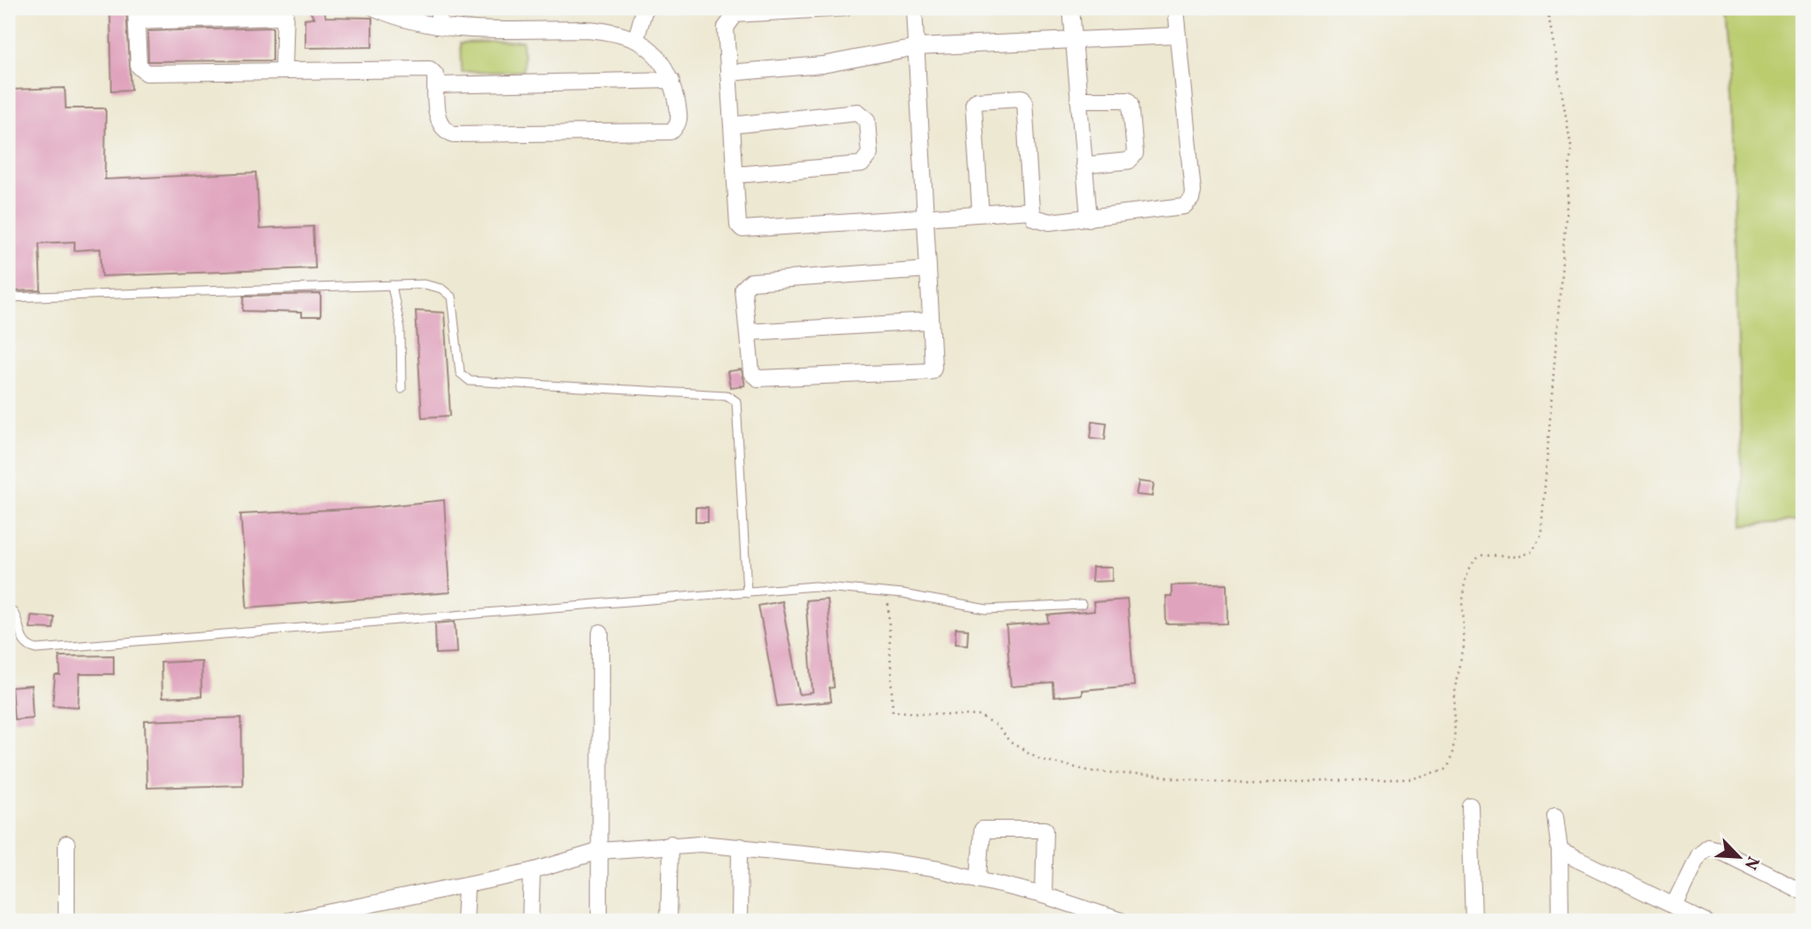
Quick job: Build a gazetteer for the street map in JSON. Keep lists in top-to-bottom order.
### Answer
{
  "north": "bottom right"
}
